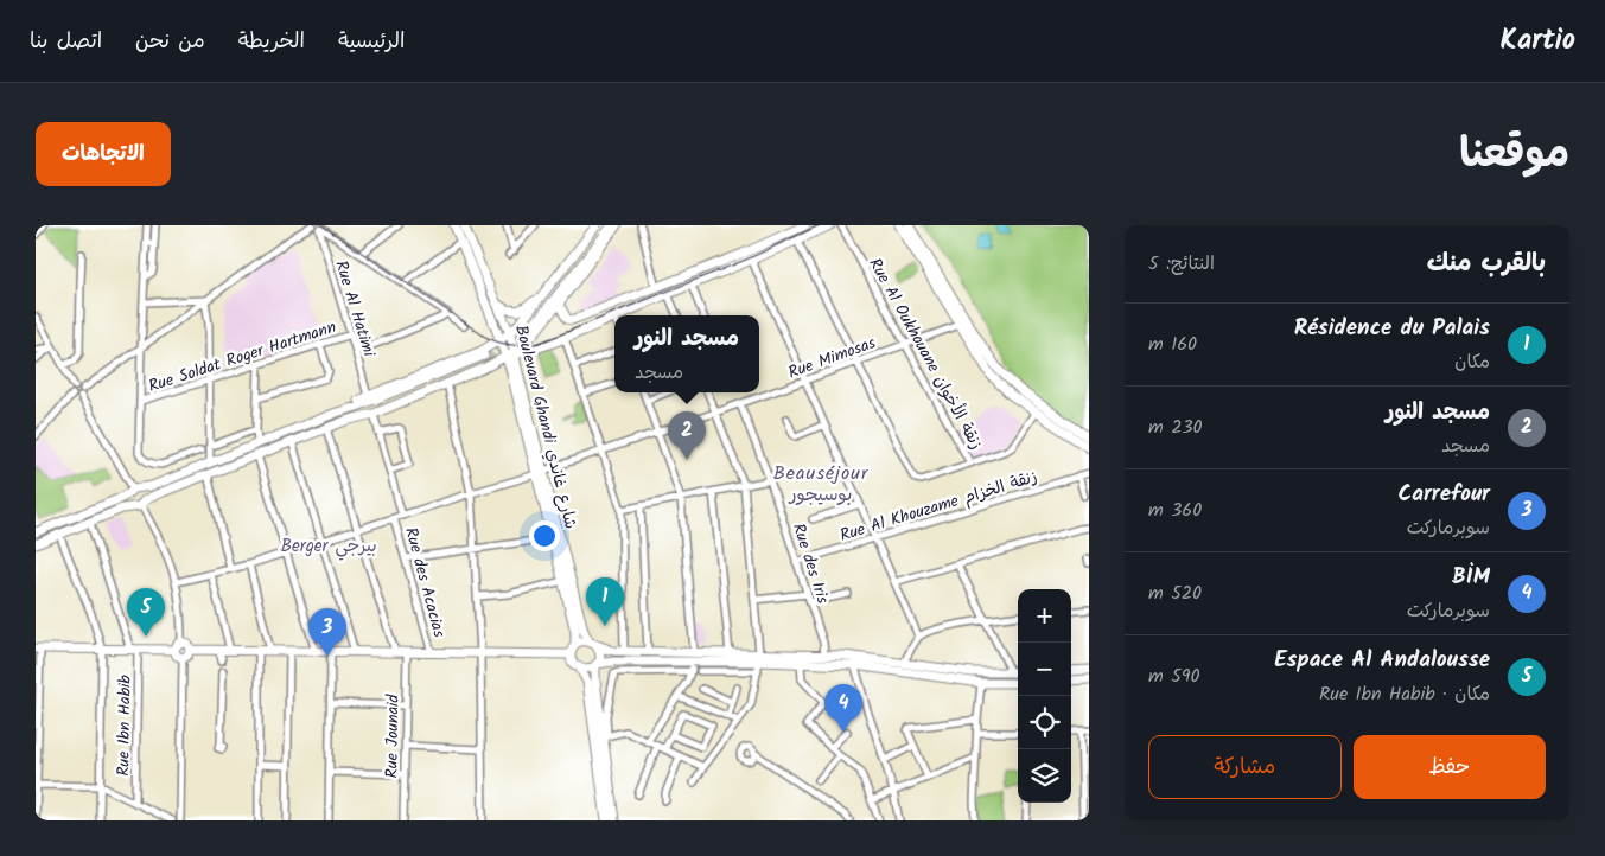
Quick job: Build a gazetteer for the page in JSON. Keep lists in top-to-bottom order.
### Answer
{
  "streets": {
    "main road": ["Boulevard Ghandi شارع غاندي"],
    "street": [
      "Rue Al Hatimi",
      "Rue Al Oukhouane زنقة الأخوان",
      "Rue Soldat Roger Hartmann",
      "Rue Mimosas",
      "Rue Al Khouzame زنقة الخزام",
      "Rue des Iris",
      "Rue des Acacias",
      "Rue Ibn Habib",
      "Rue Jounaid"
    ]
  },
  "crossings": [
    ["Rue Al Hatimi", "Rue Soldat Roger Hartmann"],
    ["Rue Al Oukhouane زنقة الأخوان", "Rue Mimosas"],
    ["Rue Mimosas", "Boulevard Ghandi شارع غاندي"],
    ["Rue Mimosas", "Rue des Iris"],
    ["Rue Mimosas", "Rue des Acacias"],
    ["Rue Al Khouzame زنقة الخزام", "Rue des Iris"]
  ],
  "districts": ["Beauséjour بوسيجور", "Berger بيرجي"],
  "page": {
    "header": "Kartio",
    "nav": [
      "الرئيسية",
      "الخريطة",
      "من نحن",
      "اتصل بنا"
    ],
    "title": "موقعنا",
    "buttons": [
      "الاتجاهات",
      ["حفظ", "مشاركة"]
    ],
    "heading": ["بالقرب منك", "النتائج: 5"],
    "list": [
      {
        "mark": "1",
        "name": "Résidence du Palais",
        "note": "مكان",
        "value": "160 m"
      },
      {
        "mark": "2",
        "name": "مسجد النور",
        "note": "مسجد",
        "value": "230 m"
      },
      {
        "mark": "3",
        "name": "Carrefour",
        "note": "سوبرماركت",
        "value": "360 m"
      },
      {
        "mark": "4",
        "name": "BİM",
        "note": "سوبرماركت",
        "value": "520 m"
      },
      {
        "mark": "5",
        "name": "Espace Al Andalousse",
        "note": "مكان · Rue Ibn Habib",
        "value": "590 m"
      }
    ],
    "popup": ["مسجد النور", "مسجد"],
    "pins": [
      "2",
      "1",
      "5",
      "3",
      "4"
    ],
    "map_buttons": ["+", "−"]
  }
}
